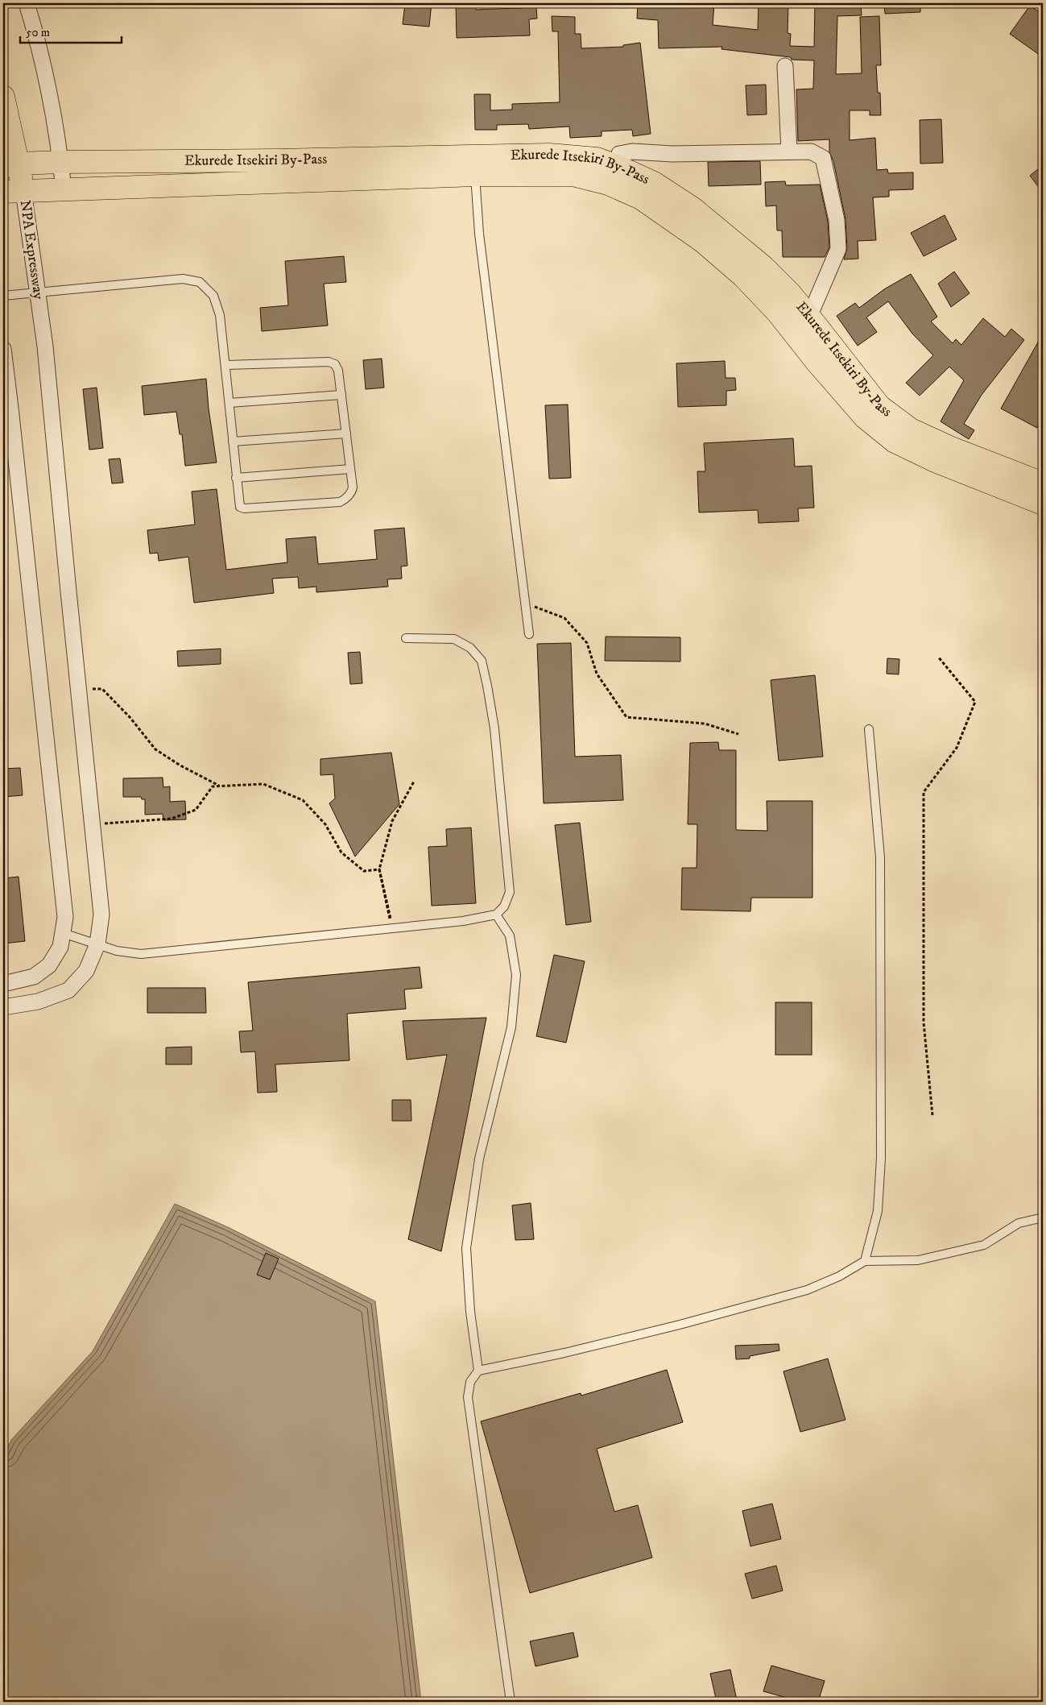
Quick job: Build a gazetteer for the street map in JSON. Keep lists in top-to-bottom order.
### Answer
{
  "streets": {
    "main road": ["Ekurede Itsekiri By-Pass", "NPA Expressway"]
  },
  "crossings": [
    ["Ekurede Itsekiri By-Pass", "NPA Expressway"]
  ],
  "scale_bar": "50 m"
}
